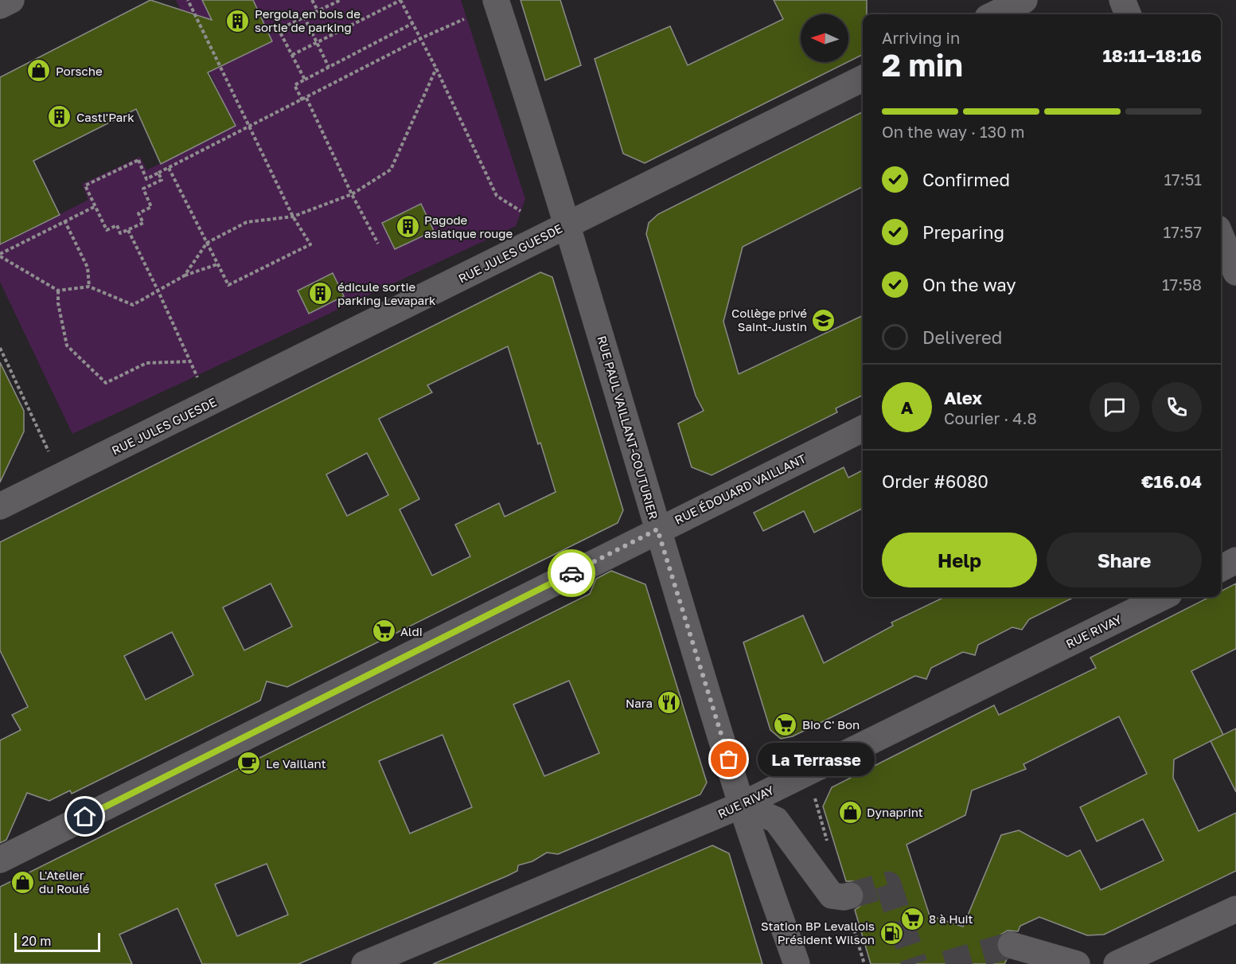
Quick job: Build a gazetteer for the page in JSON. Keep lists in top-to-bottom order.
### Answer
{
  "streets": {
    "street": [
      "RUE JULES GUESDE",
      "RUE PAUL VAILLANT-COUTURIER",
      "RUE ÉDOUARD VAILLANT",
      "RUE RIVAY"
    ]
  },
  "crossings": [
    ["RUE JULES GUESDE", "RUE PAUL VAILLANT-COUTURIER"],
    ["RUE PAUL VAILLANT-COUTURIER", "RUE ÉDOUARD VAILLANT"],
    ["RUE PAUL VAILLANT-COUTURIER", "RUE RIVAY"]
  ],
  "places": {
    "building": [
      "Pergola en bois de sortie de parking",
      "Castl'Park",
      "Pagode asiatique rouge",
      "édicule sortie parking Levapark"
    ],
    "shop": ["Porsche", "Dynaprint", "L'Atelier du Roulé"],
    "school or university": ["Collège privé Saint-Justin"],
    "supermarket": ["Aldi", "Bio C' Bon", "8 à Huit"],
    "restaurant": ["Nara"],
    "other": ["La Terrasse"],
    "cafe": ["Le Vaillant"],
    "fuel station": ["Station BP Levallois Président Wilson"]
  },
  "scale_bar": "20 m",
  "north": "left",
  "page": {
    "heading": ["2 min", "Arriving in", "18:11–18:16"],
    "panel": [
      "Alex",
      "Courier · 4.8",
      "Order #6080",
      "€16.04"
    ],
    "bar": "On the way · 130 m",
    "list": [
      ["Confirmed", "17:51"],
      ["Preparing", "17:57"],
      ["On the way", "17:58"],
      "Delivered"
    ],
    "round": "A",
    "buttons": ["Help", "Share"],
    "bubble": "La Terrasse",
    "scale": "20 m"
  }
}
